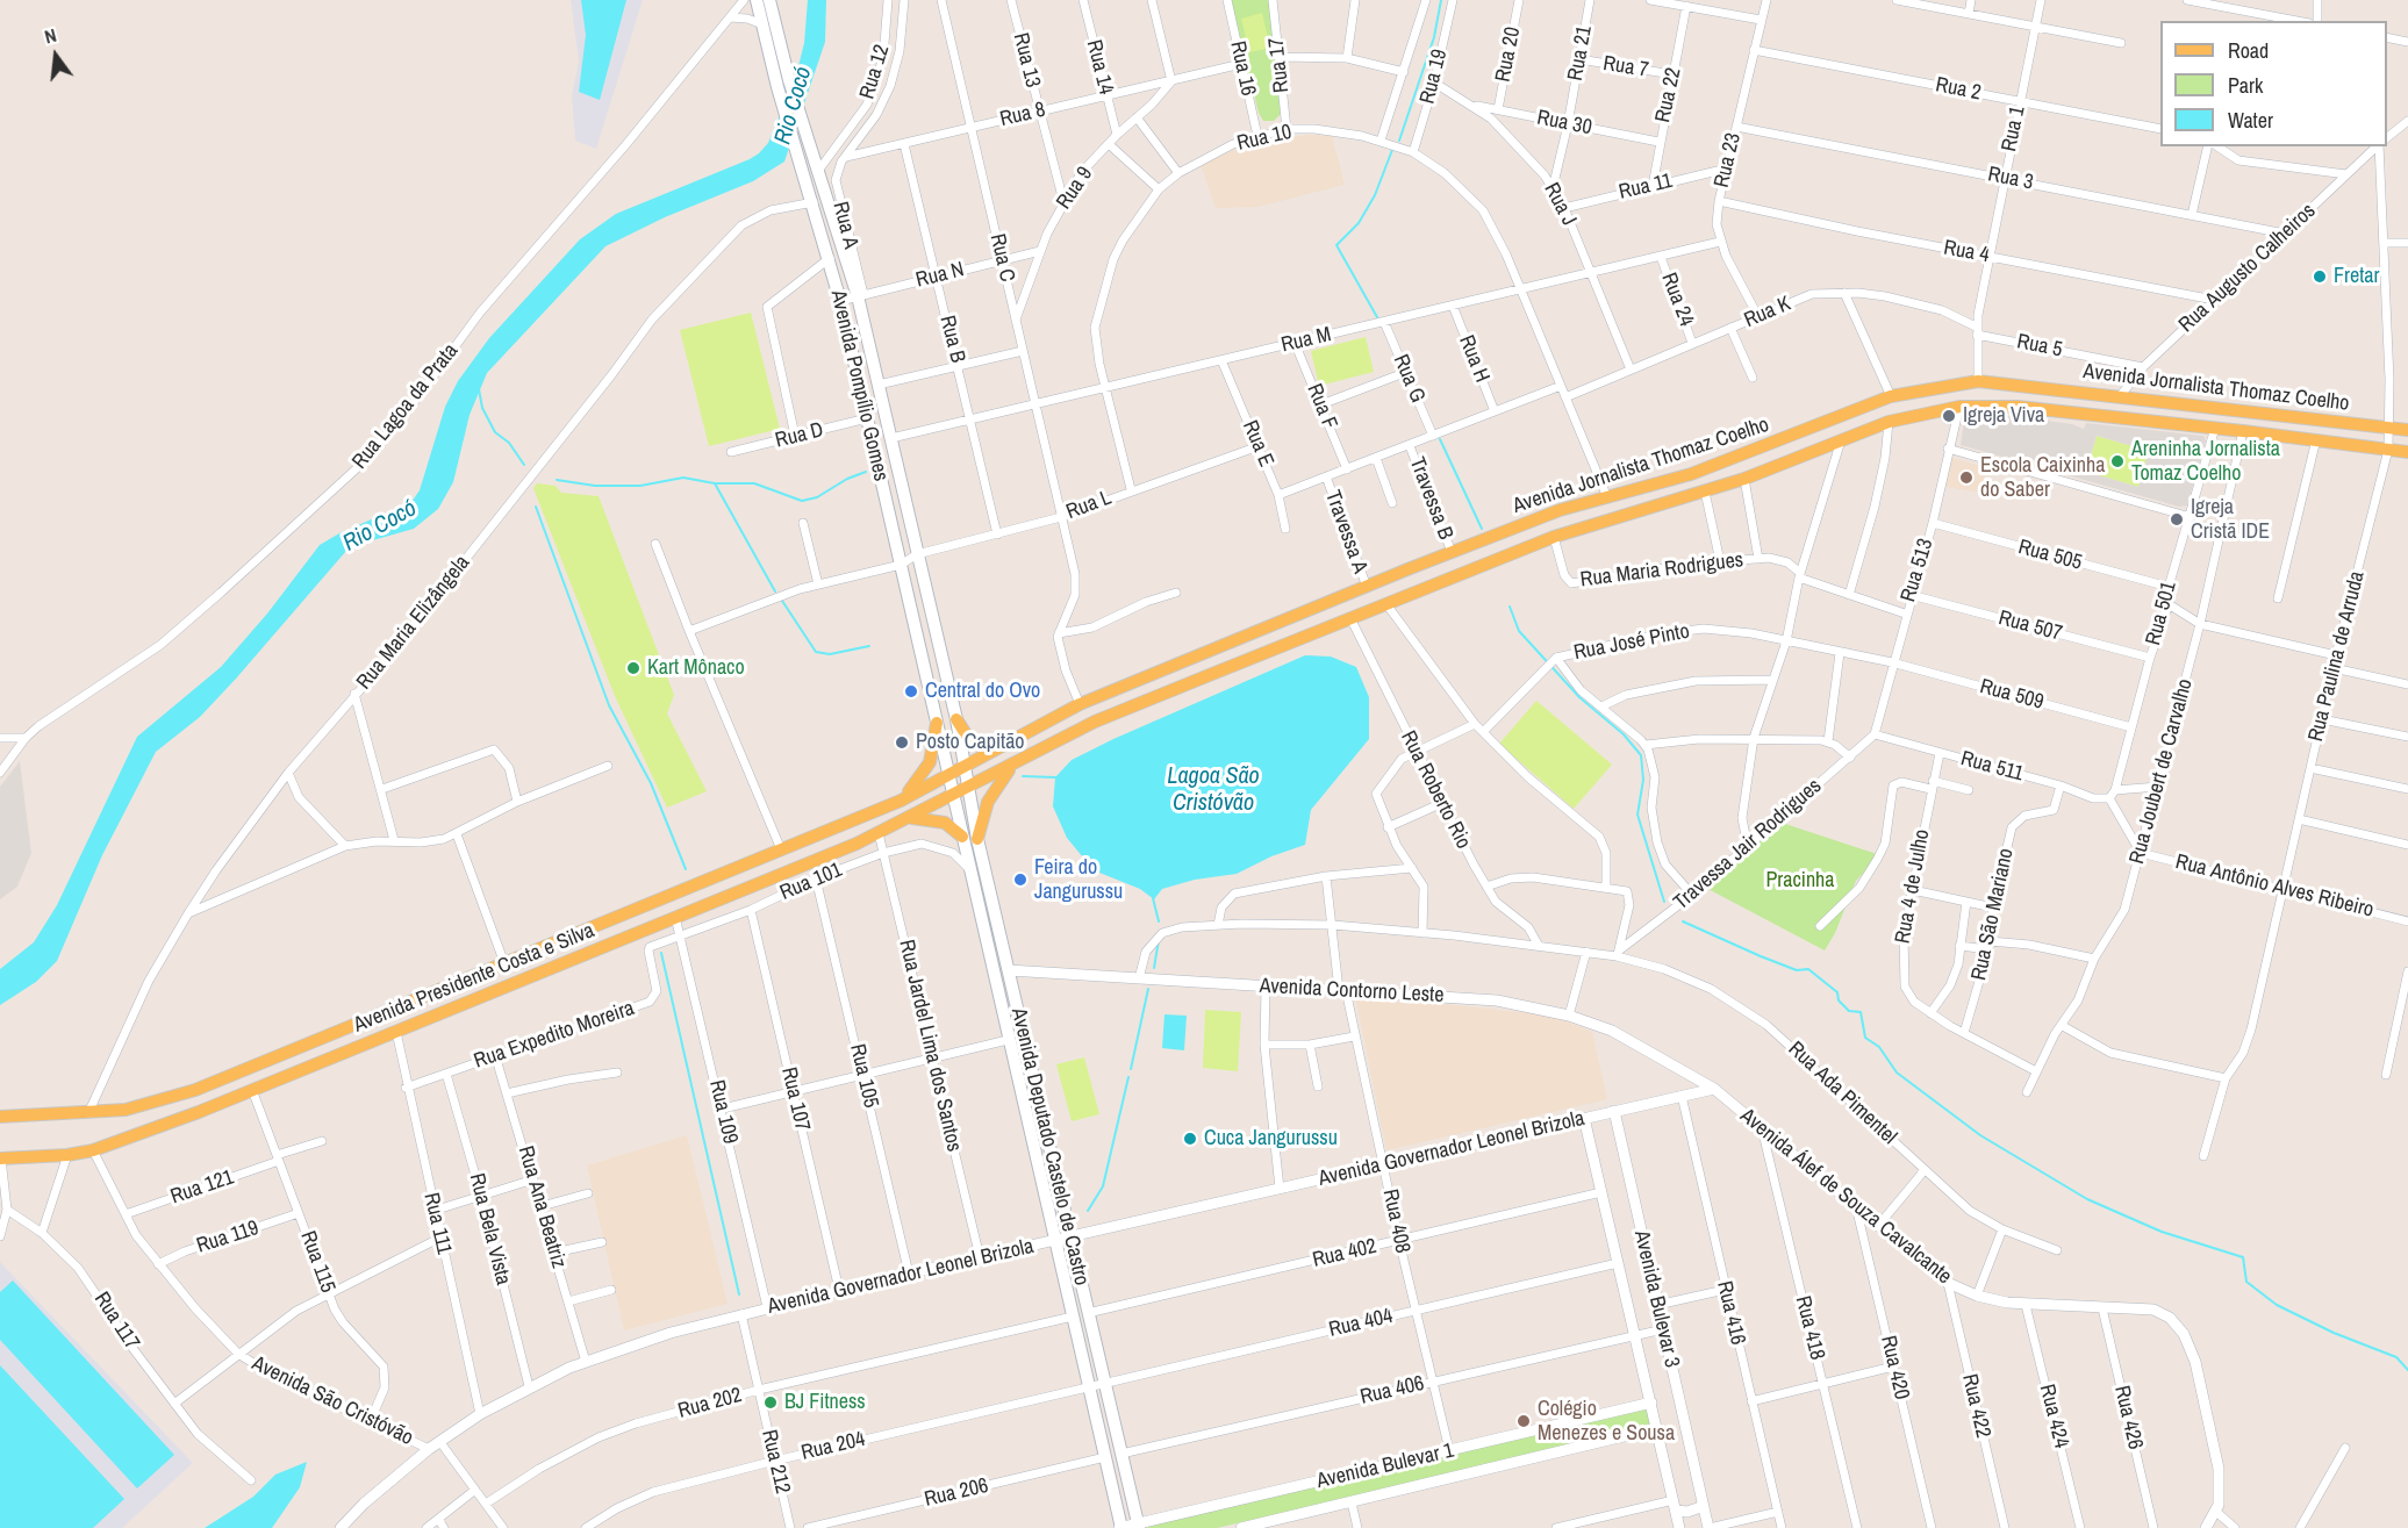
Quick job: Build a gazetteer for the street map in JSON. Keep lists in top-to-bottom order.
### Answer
{
  "streets": {
    "main road": [
      "Avenida Pompílio Gomes",
      "Avenida Jornalista Thomaz Coelho",
      "Avenida Presidente Costa e Silva",
      "Avenida Deputado Castelo de Castro"
    ],
    "street": [
      "Rua 21",
      "Rua 20",
      "Rua 13",
      "Rua 17",
      "Rua 14",
      "Rua 7",
      "Rua 16",
      "Rua 12",
      "Rua 19",
      "Rua 2",
      "Rua 22",
      "Rua 8",
      "Rua 30",
      "Rua 1",
      "Rua 10",
      "Rua 23",
      "Rua 3",
      "Rua 11",
      "Rua 9",
      "Rua J",
      "Rua A",
      "Rua 4",
      "Rua C",
      "Rua Augusto Calheiros",
      "Rua N",
      "Rua 24",
      "Rua K",
      "Rua B",
      "Rua M",
      "Rua 5",
      "Rua H",
      "Rua G",
      "Rua Lagoa da Prata",
      "Rua F",
      "Rua D",
      "Rua E",
      "Travessa B",
      "Rua L",
      "Travessa A",
      "Rua 505",
      "Rua Maria Rodrigues",
      "Rua 513",
      "Rua 501",
      "Rua Maria Elizângela",
      "Rua 507",
      "Rua José Pinto",
      "Rua Paulina de Arruda",
      "Rua 509",
      "Rua 511",
      "Rua Joubert de Carvalho",
      "Rua Roberto Rio",
      "Travessa Jair Rodrigues",
      "Rua 101",
      "Rua 4 de Julho",
      "Rua Antônio Alves Ribeiro",
      "Rua São Mariano",
      "Avenida Contorno Leste",
      "Rua Expedito Moreira",
      "Rua Jardel Lima dos Santos",
      "Rua 105",
      "Rua Ada Pimentel",
      "Rua 107",
      "Rua 109",
      "Avenida Governador Leonel Brizola",
      "Rua 121",
      "Avenida Álef de Souza Cavalcante",
      "Rua Ana Beatriz",
      "Rua 408",
      "Rua 111",
      "Rua Bela Vista",
      "Rua 119",
      "Rua 402",
      "Rua 115",
      "Avenida Bulevar 3",
      "Rua 416",
      "Rua 117",
      "Rua 404",
      "Rua 418",
      "Rua 420",
      "Rua 406",
      "Avenida São Cristóvão",
      "Rua 202",
      "Rua 422",
      "Rua 424",
      "Rua 426",
      "Rua 204",
      "Rua 212",
      "Avenida Bulevar 1",
      "Rua 206"
    ]
  },
  "crossings": [
    ["Rua 21", "Rua 7"],
    ["Rua 21", "Rua 30"],
    ["Rua 21", "Rua J"],
    ["Rua 20", "Rua 30"],
    ["Rua 13", "Rua 8"],
    ["Rua 13", "Rua 9"],
    ["Rua 17", "Rua 10"],
    ["Rua 14", "Rua 8"],
    ["Rua 14", "Rua 9"],
    ["Rua 7", "Rua 22"],
    ["Rua 16", "Rua 8"],
    ["Rua 16", "Rua 10"],
    ["Rua 12", "Rua 8"],
    ["Rua 12", "Rua A"],
    ["Rua 12", "Avenida Pompílio Gomes"],
    ["Rua 19", "Rua 10"],
    ["Rua 19", "Rua J"],
    ["Rua 2", "Rua 1"],
    ["Rua 2", "Rua 23"],
    ["Rua 22", "Rua 30"],
    ["Rua 22", "Rua 11"],
    ["Rua 8", "Rua 9"],
    ["Rua 8", "Rua A"],
    ["Rua 8", "Rua C"],
    ["Rua 8", "Rua B"],
    ["Rua 30", "Rua J"],
    ["Rua 1", "Rua 3"],
    ["Rua 1", "Rua 4"],
    ["Rua 1", "Rua K"],
    ["Rua 1", "Rua 5"],
    ["Rua 1", "Avenida Jornalista Thomaz Coelho"],
    ["Rua 10", "Rua K"],
    ["Rua 10", "Rua M"],
    ["Rua 10", "Avenida Jornalista Thomaz Coelho"],
    ["Rua 23", "Rua 3"],
    ["Rua 23", "Rua 11"],
    ["Rua 23", "Rua 4"],
    ["Rua 23", "Rua K"],
    ["Rua 23", "Rua M"],
    ["Rua 3", "Rua Augusto Calheiros"],
    ["Rua 11", "Rua J"],
    ["Rua 9", "Rua C"],
    ["Rua 9", "Rua N"],
    ["Rua J", "Rua K"],
    ["Rua J", "Rua M"],
    ["Rua A", "Rua N"],
    ["Rua A", "Avenida Pompílio Gomes"],
    ["Rua 4", "Rua Augusto Calheiros"],
    ["Rua C", "Rua N"],
    ["Rua C", "Rua M"],
    ["Rua C", "Rua L"],
    ["Rua Augusto Calheiros", "Rua 5"],
    ["Rua Augusto Calheiros", "Avenida Jornalista Thomaz Coelho"],
    ["Rua N", "Rua B"],
    ["Rua N", "Avenida Pompílio Gomes"],
    ["Rua 24", "Rua K"],
    ["Rua 24", "Rua M"],
    ["Rua K", "Rua 5"],
    ["Rua B", "Rua M"],
    ["Rua B", "Rua L"],
    ["Rua M", "Rua H"],
    ["Rua M", "Rua G"],
    ["Rua M", "Avenida Pompílio Gomes"],
    ["Rua M", "Rua F"],
    ["Rua M", "Rua E"],
    ["Avenida Pompílio Gomes", "Avenida Jornalista Thomaz Coelho"],
    ["Avenida Pompílio Gomes", "Rua D"],
    ["Avenida Pompílio Gomes", "Rua L"],
    ["Avenida Pompílio Gomes", "Rua Maria Elizângela"],
    ["Avenida Pompílio Gomes", "Avenida Presidente Costa e Silva"],
    ["Avenida Pompílio Gomes", "Avenida Deputado Castelo de Castro"],
    ["Avenida Jornalista Thomaz Coelho", "Travessa B"],
    ["Avenida Jornalista Thomaz Coelho", "Travessa A"],
    ["Avenida Jornalista Thomaz Coelho", "Rua Maria Rodrigues"],
    ["Avenida Jornalista Thomaz Coelho", "Rua 513"],
    ["Avenida Jornalista Thomaz Coelho", "Rua 501"],
    ["Avenida Jornalista Thomaz Coelho", "Rua Paulina de Arruda"],
    ["Avenida Jornalista Thomaz Coelho", "Rua Joubert de Carvalho"],
    ["Avenida Jornalista Thomaz Coelho", "Rua Roberto Rio"],
    ["Avenida Jornalista Thomaz Coelho", "Avenida Presidente Costa e Silva"],
    ["Avenida Jornalista Thomaz Coelho", "Avenida Deputado Castelo de Castro"],
    ["Rua E", "Rua L"],
    ["Rua 505", "Rua 513"],
    ["Rua 505", "Rua 501"],
    ["Rua Maria Rodrigues", "Rua 513"],
    ["Rua 513", "Rua 507"],
    ["Rua 513", "Rua José Pinto"],
    ["Rua 513", "Rua 509"],
    ["Rua 513", "Rua 511"],
    ["Rua 513", "Travessa Jair Rodrigues"],
    ["Rua 501", "Rua 507"],
    ["Rua 501", "Rua 509"],
    ["Rua 501", "Rua 511"],
    ["Rua Maria Elizângela", "Avenida Presidente Costa e Silva"],
    ["Rua José Pinto", "Rua 509"],
    ["Rua Paulina de Arruda", "Rua Antônio Alves Ribeiro"],
    ["Rua 511", "Travessa Jair Rodrigues"],
    ["Rua 511", "Rua 4 de Julho"],
    ["Rua 511", "Rua São Mariano"],
    ["Rua Joubert de Carvalho", "Rua 4 de Julho"],
    ["Rua Joubert de Carvalho", "Rua Antônio Alves Ribeiro"],
    ["Rua Roberto Rio", "Rua Ada Pimentel"],
    ["Travessa Jair Rodrigues", "Rua Ada Pimentel"],
    ["Rua 101", "Rua Expedito Moreira"],
    ["Rua 101", "Rua Jardel Lima dos Santos"],
    ["Rua 101", "Rua 105"],
    ["Rua 101", "Rua 107"],
    ["Rua 101", "Rua 109"],
    ["Rua 101", "Avenida Deputado Castelo de Castro"],
    ["Rua 4 de Julho", "Rua São Mariano"],
    ["Avenida Presidente Costa e Silva", "Rua Jardel Lima dos Santos"],
    ["Avenida Presidente Costa e Silva", "Rua 109"],
    ["Avenida Presidente Costa e Silva", "Avenida Deputado Castelo de Castro"],
    ["Avenida Presidente Costa e Silva", "Rua 111"],
    ["Avenida Presidente Costa e Silva", "Rua 115"],
    ["Avenida Presidente Costa e Silva", "Avenida São Cristóvão"],
    ["Avenida Contorno Leste", "Rua Ada Pimentel"],
    ["Avenida Contorno Leste", "Avenida Deputado Castelo de Castro"],
    ["Avenida Contorno Leste", "Avenida Álef de Souza Cavalcante"],
    ["Avenida Contorno Leste", "Rua 408"],
    ["Rua Expedito Moreira", "Rua Ana Beatriz"],
    ["Rua Expedito Moreira", "Rua 111"],
    ["Rua Expedito Moreira", "Rua Bela Vista"],
    ["Rua Jardel Lima dos Santos", "Avenida Governador Leonel Brizola"],
    ["Rua 105", "Avenida Governador Leonel Brizola"],
    ["Rua Ada Pimentel", "Rua 408"],
    ["Rua 107", "Avenida Governador Leonel Brizola"],
    ["Rua 109", "Avenida Governador Leonel Brizola"],
    ["Avenida Deputado Castelo de Castro", "Avenida Governador Leonel Brizola"],
    ["Avenida Deputado Castelo de Castro", "Rua 402"],
    ["Avenida Deputado Castelo de Castro", "Rua 404"],
    ["Avenida Deputado Castelo de Castro", "Rua 406"],
    ["Avenida Deputado Castelo de Castro", "Rua 202"],
    ["Avenida Deputado Castelo de Castro", "Rua 204"],
    ["Avenida Deputado Castelo de Castro", "Avenida Bulevar 1"],
    ["Avenida Deputado Castelo de Castro", "Rua 206"],
    ["Avenida Governador Leonel Brizola", "Avenida Álef de Souza Cavalcante"],
    ["Avenida Governador Leonel Brizola", "Rua Ana Beatriz"],
    ["Avenida Governador Leonel Brizola", "Rua 408"],
    ["Avenida Governador Leonel Brizola", "Rua 111"],
    ["Avenida Governador Leonel Brizola", "Rua Bela Vista"],
    ["Avenida Governador Leonel Brizola", "Avenida Bulevar 3"],
    ["Avenida Governador Leonel Brizola", "Rua 416"],
    ["Avenida Governador Leonel Brizola", "Avenida São Cristóvão"],
    ["Avenida Governador Leonel Brizola", "Rua 212"],
    ["Rua 121", "Rua 115"],
    ["Rua 121", "Avenida São Cristóvão"],
    ["Avenida Álef de Souza Cavalcante", "Rua 418"],
    ["Avenida Álef de Souza Cavalcante", "Rua 420"],
    ["Avenida Álef de Souza Cavalcante", "Rua 422"],
    ["Avenida Álef de Souza Cavalcante", "Rua 424"],
    ["Avenida Álef de Souza Cavalcante", "Rua 426"],
    ["Rua 408", "Rua 402"],
    ["Rua 408", "Rua 404"],
    ["Rua 408", "Rua 406"],
    ["Rua 408", "Avenida Bulevar 1"],
    ["Rua 119", "Rua 115"],
    ["Rua 119", "Avenida São Cristóvão"],
    ["Rua 402", "Avenida Bulevar 3"],
    ["Rua 115", "Avenida São Cristóvão"],
    ["Avenida Bulevar 3", "Rua 404"],
    ["Avenida Bulevar 3", "Rua 406"],
    ["Avenida Bulevar 3", "Avenida Bulevar 1"],
    ["Rua 404", "Rua 204"],
    ["Rua 202", "Rua 212"],
    ["Rua 204", "Rua 212"]
  ],
  "water": ["Rio Cocó", "Lagoa São Cristóvão"],
  "parks": ["Pracinha"],
  "places": [
    "Fretar",
    "Igreja Viva",
    "Areninha Jornalista Tomaz Coelho",
    "Escola Caixinha do Saber",
    "Igreja Cristã IDE",
    "Kart Mônaco",
    "Central do Ovo",
    "Posto Capitão",
    "Feira do Jangurussu",
    "Cuca Jangurussu",
    "BJ Fitness",
    "Colégio Menezes e Sousa"
  ],
  "legend": ["Road", "Park", "Water"],
  "north": "top"
}
